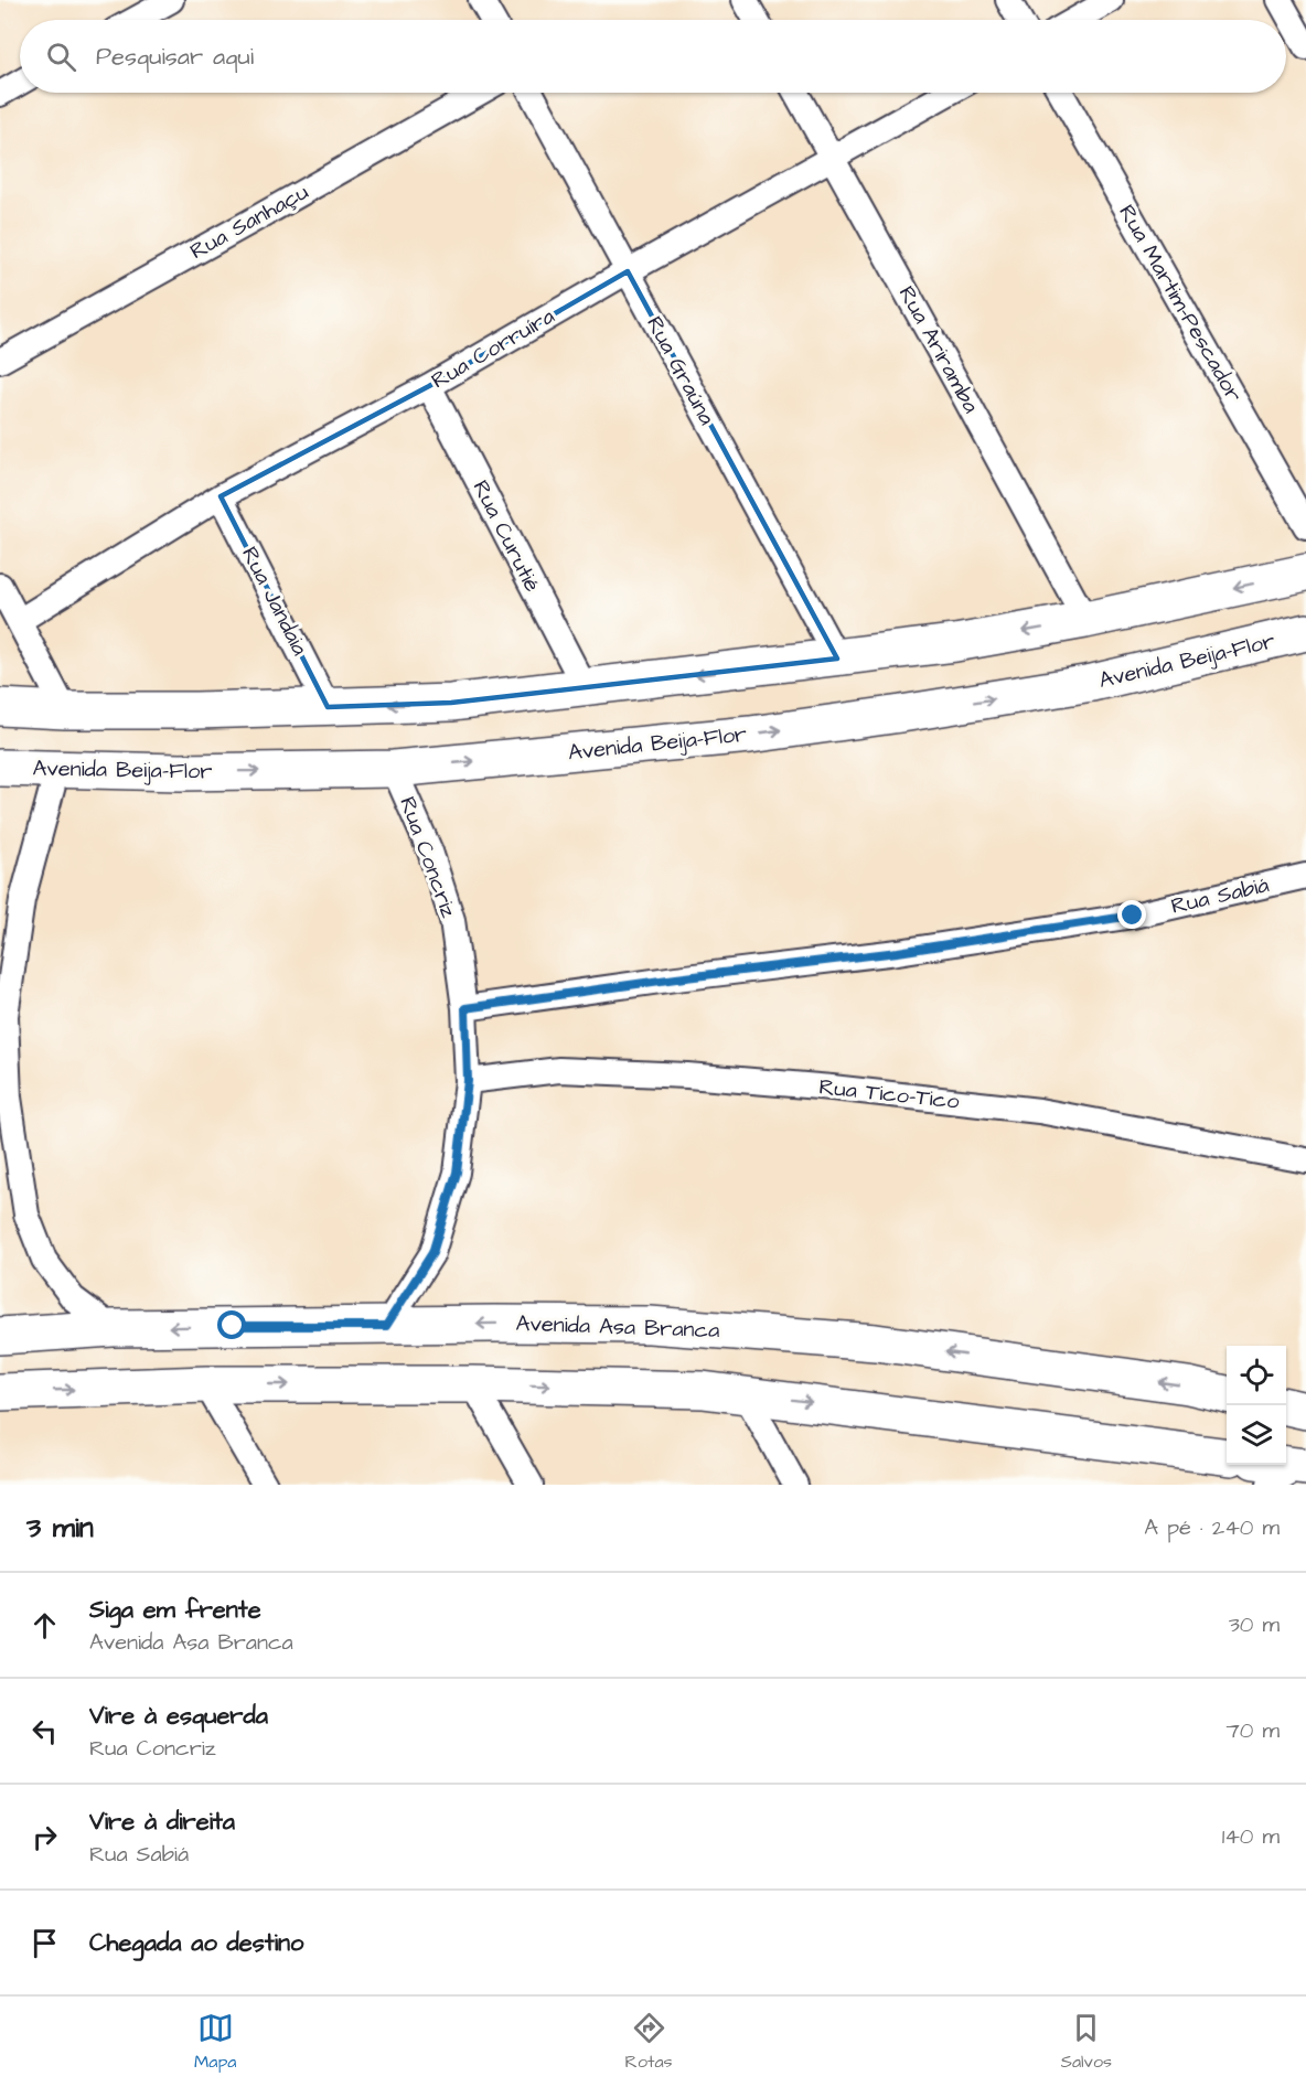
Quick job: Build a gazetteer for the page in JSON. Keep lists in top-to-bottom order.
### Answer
{
  "streets": {
    "street": [
      "Rua Sanhaçu",
      "Rua Martim-Pescador",
      "Rua Corruíra",
      "Rua Ariramba",
      "Rua Graúna",
      "Rua Curutié",
      "Rua Jandaia",
      "Avenida Beija-Flor",
      "Rua Concriz",
      "Rua Sabiá",
      "Rua Tico-Tico",
      "Avenida Asa Branca"
    ]
  },
  "crossings": [
    ["Rua Corruíra", "Rua Ariramba"],
    ["Rua Corruíra", "Rua Graúna"],
    ["Rua Corruíra", "Rua Curutié"],
    ["Rua Corruíra", "Rua Jandaia"],
    ["Avenida Beija-Flor", "Rua Concriz"],
    ["Rua Concriz", "Rua Sabiá"],
    ["Rua Concriz", "Rua Tico-Tico"],
    ["Rua Concriz", "Avenida Asa Branca"]
  ],
  "page": {
    "search": "Pesquisar aqui",
    "heading": ["3 min", "A pé · 240 m"],
    "list": [
      ["Siga em frente", "Avenida Asa Branca", "30 m"],
      ["Vire à esquerda", "Rua Concriz", "70 m"],
      ["Vire à direita", "Rua Sabiá", "140 m"],
      "Chegada ao destino"
    ],
    "nav": ["Mapa", "Rotas", "Salvos"]
  }
}
